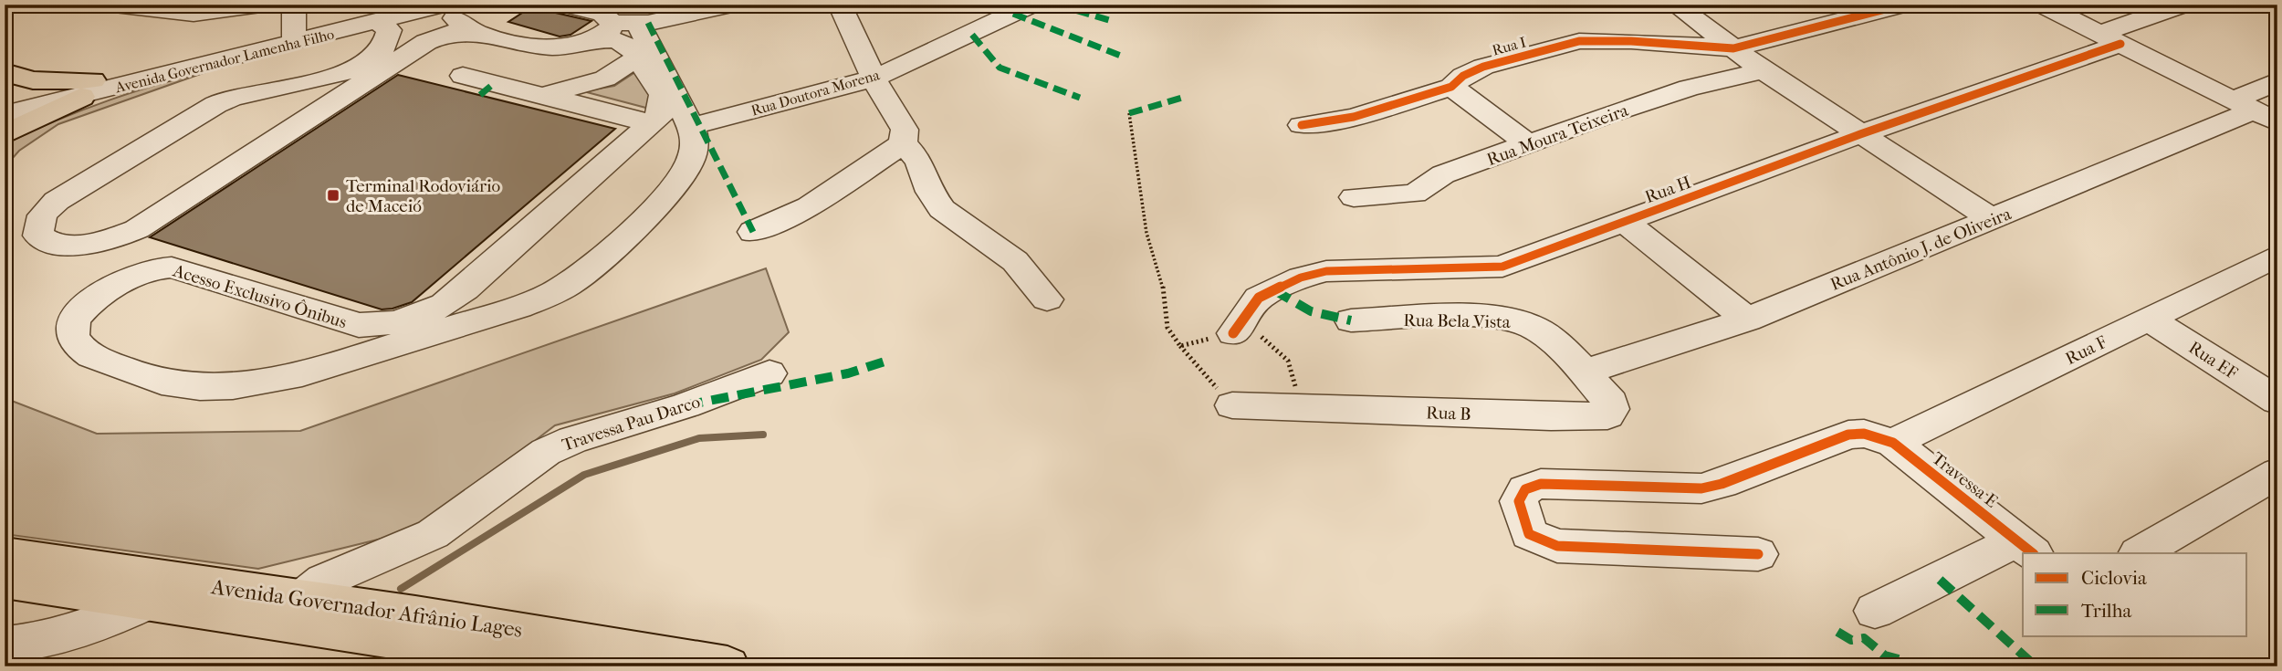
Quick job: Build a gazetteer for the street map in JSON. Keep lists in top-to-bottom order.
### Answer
{
  "streets": {
    "main road": ["Avenida Governador Afrânio Lages"],
    "street": [
      "Rua I",
      "Avenida Governador Lamenha Filho",
      "Rua Doutora Morena",
      "Rua Moura Teixeira",
      "Rua H",
      "Rua Antônio J. de Oliveira",
      "Acesso Exclusivo Ônibus",
      "Rua Bela Vista",
      "Rua F",
      "Rua EF",
      "Rua B",
      "Travessa Pau Darco",
      "Travessa E"
    ]
  },
  "crossings": [
    ["Rua Antônio J. de Oliveira", "Rua Bela Vista"],
    ["Rua Antônio J. de Oliveira", "Rua B"],
    ["Rua Bela Vista", "Rua B"],
    ["Rua F", "Rua EF"],
    ["Rua F", "Travessa E"],
    ["Travessa Pau Darco", "Avenida Governador Afrânio Lages"]
  ],
  "places": {
    "transit": ["Terminal Rodoviário de Maceió"]
  },
  "legend": ["Ciclovia", "Trilha"]
}
